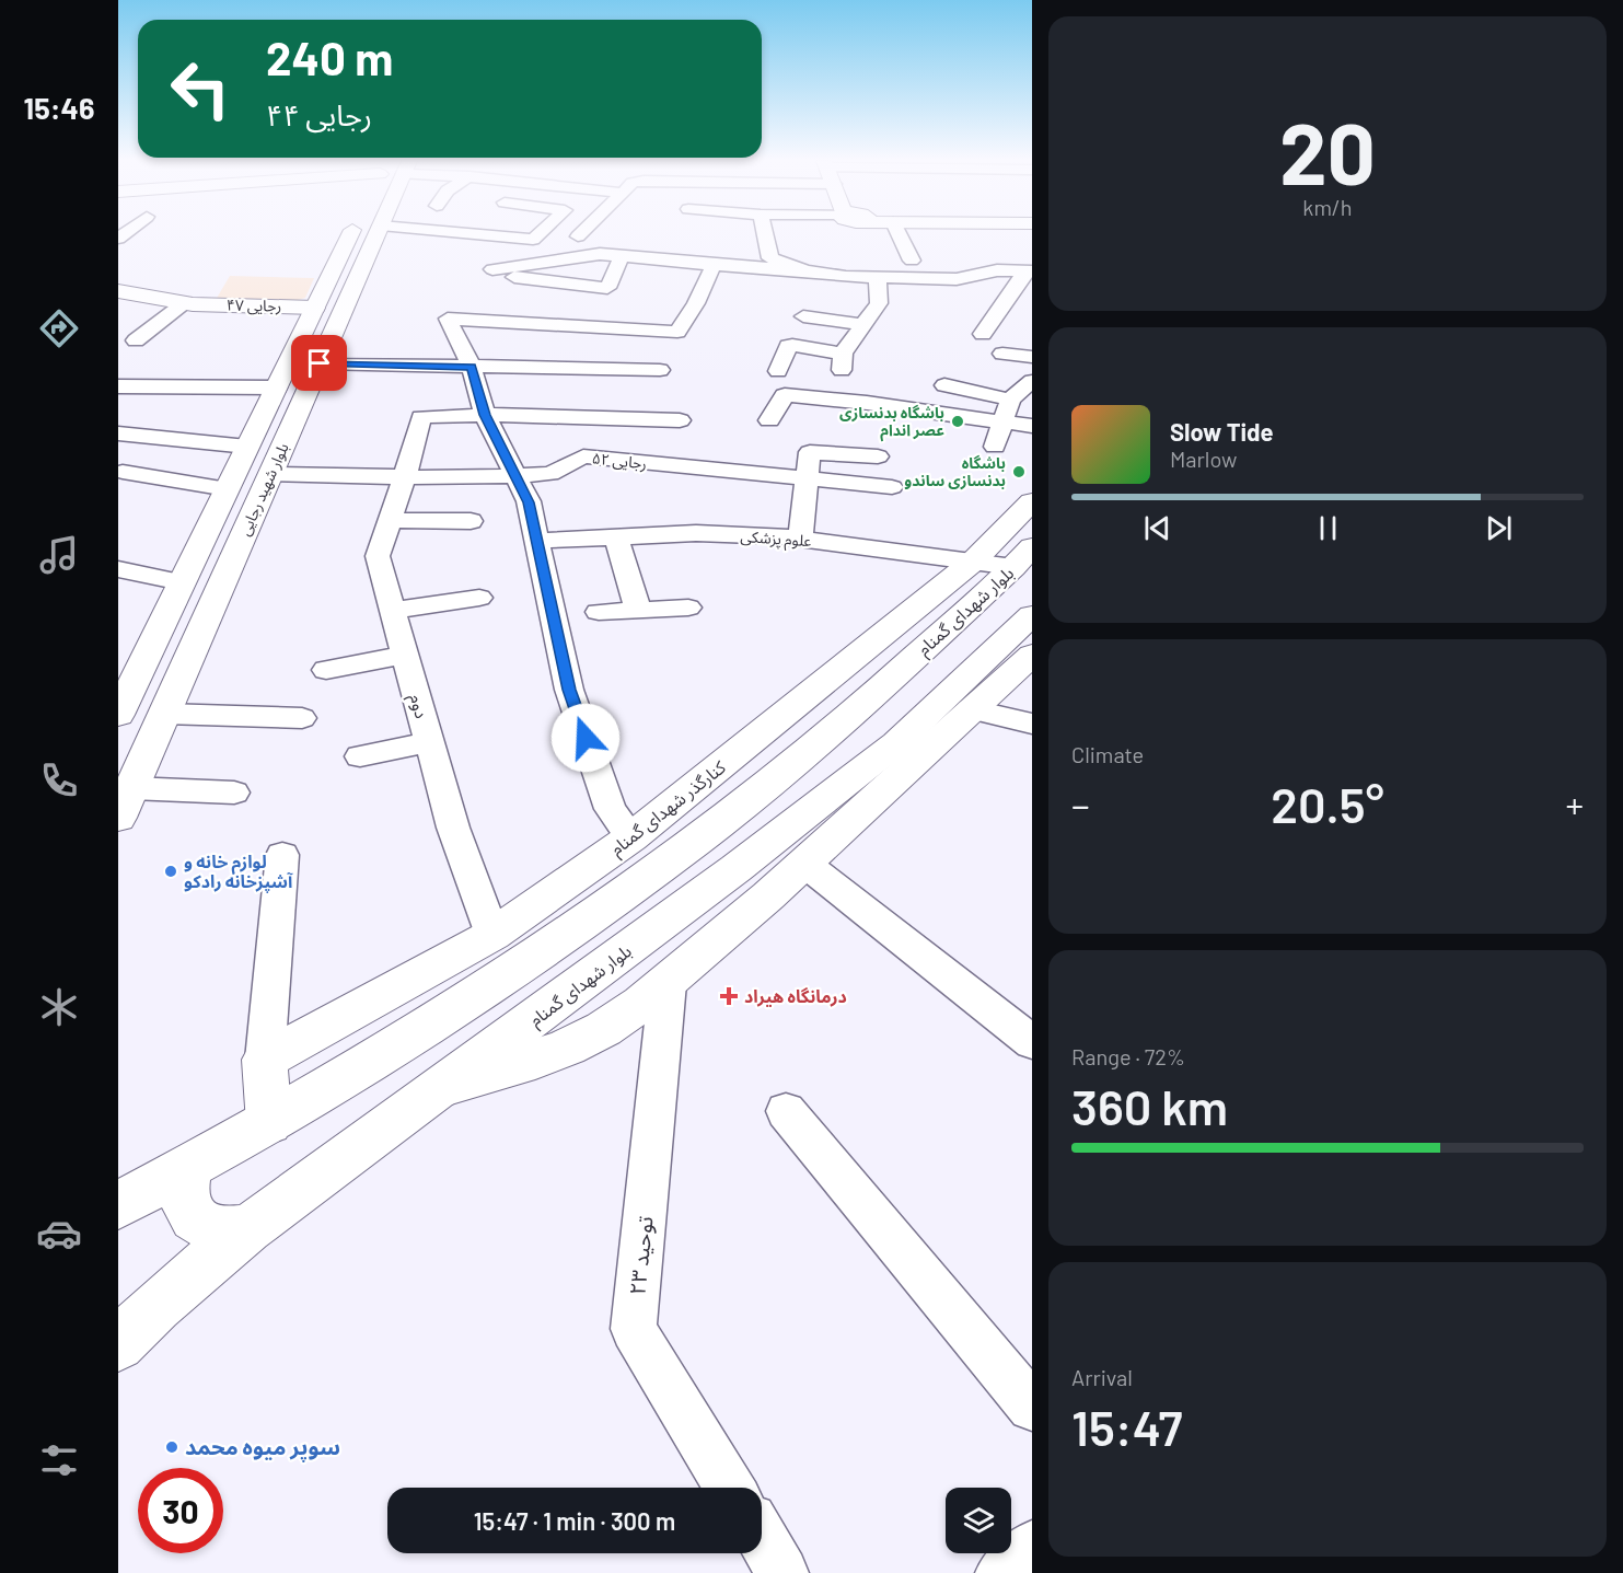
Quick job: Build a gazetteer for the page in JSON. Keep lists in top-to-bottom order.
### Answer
{
  "streets": {
    "main road": [
      "رجایی ۴۷",
      "بلوار شهید رجایی",
      "بلوار شهدای گمنام",
      "کنارگذر شهدای گمنام"
    ],
    "street": [
      "رجایی ۵۲",
      "علوم پزشکی",
      "دوم",
      "توحید ۲۳"
    ]
  },
  "crossings": [
    ["رجایی ۴۷", "بلوار شهید رجایی"],
    ["رجایی ۵۲", "بلوار شهید رجایی"],
    ["رجایی ۵۲", "دوم"],
    ["علوم پزشکی", "بلوار شهدای گمنام"],
    ["علوم پزشکی", "کنارگذر شهدای گمنام"],
    ["دوم", "کنارگذر شهدای گمنام"]
  ],
  "places": {
    "other": [
      "باشگاه بدنسازی عصر اندام",
      "باشگاه بدنسازی ساندو",
      "لوازم خانه و آشپزخانه رادکو",
      "سوپر میوه محمد"
    ],
    "health": ["درمانگاه هیراد"]
  },
  "page": {
    "tabs": "15:46",
    "tile": [
      ["20", "km/h"],
      "Climate",
      ["Range · 72%", "360 km"],
      ["Arrival", "15:47"]
    ],
    "turn": ["240 m", "رجایی ۴۴"],
    "song": ["Slow Tide", "Marlow"],
    "heat": ["−", "20.5°", "+"],
    "limit": "30",
    "trip": "15:47 · 1 min · 300 m"
  }
}
